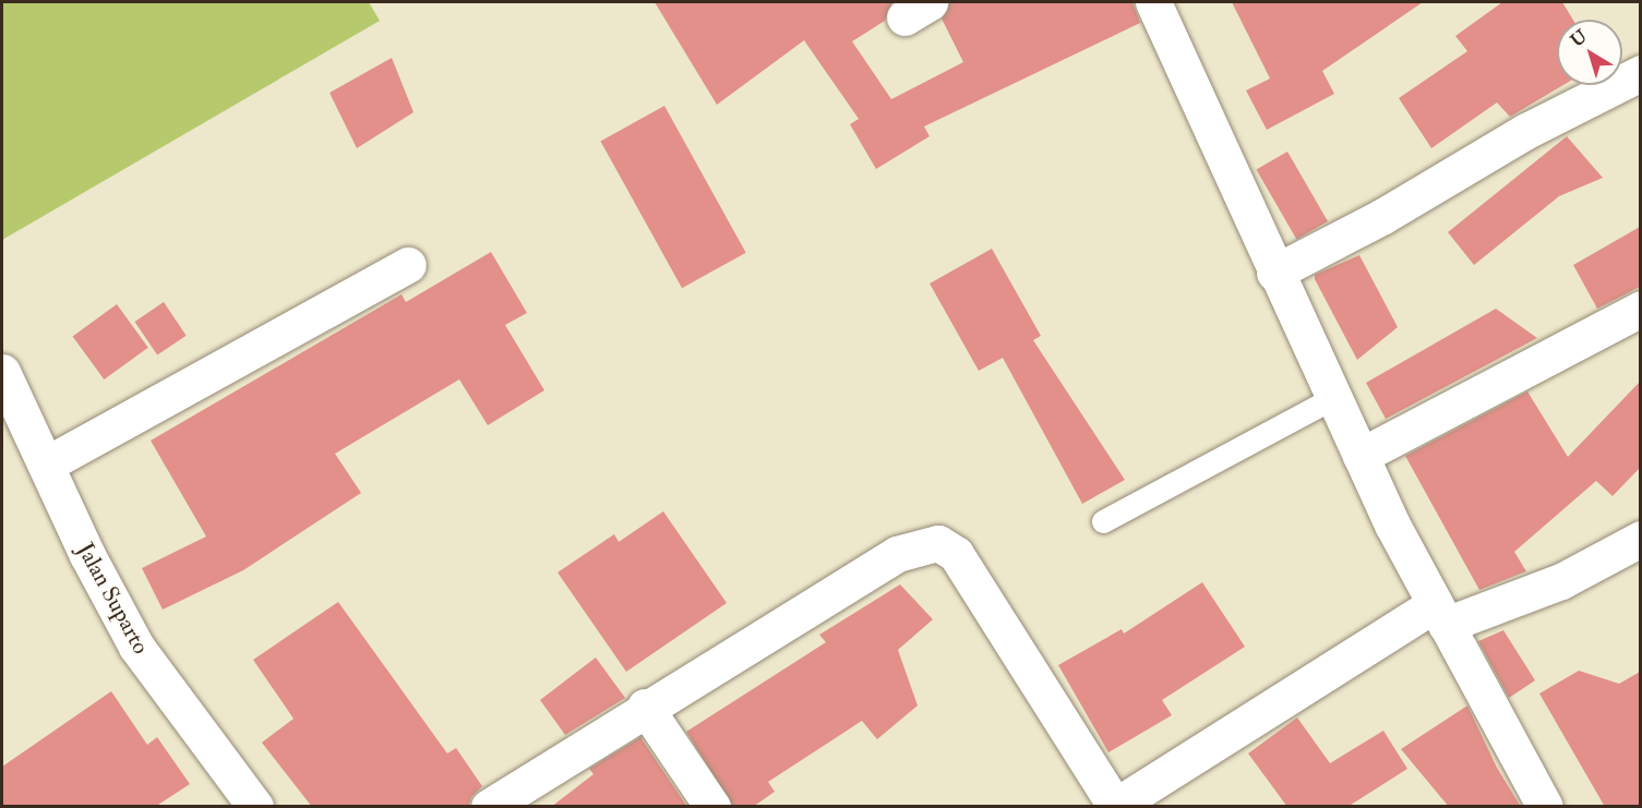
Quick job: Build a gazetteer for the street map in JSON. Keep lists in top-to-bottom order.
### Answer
{
  "streets": {
    "street": ["Jalan Suparto"]
  },
  "north": "top left"
}
